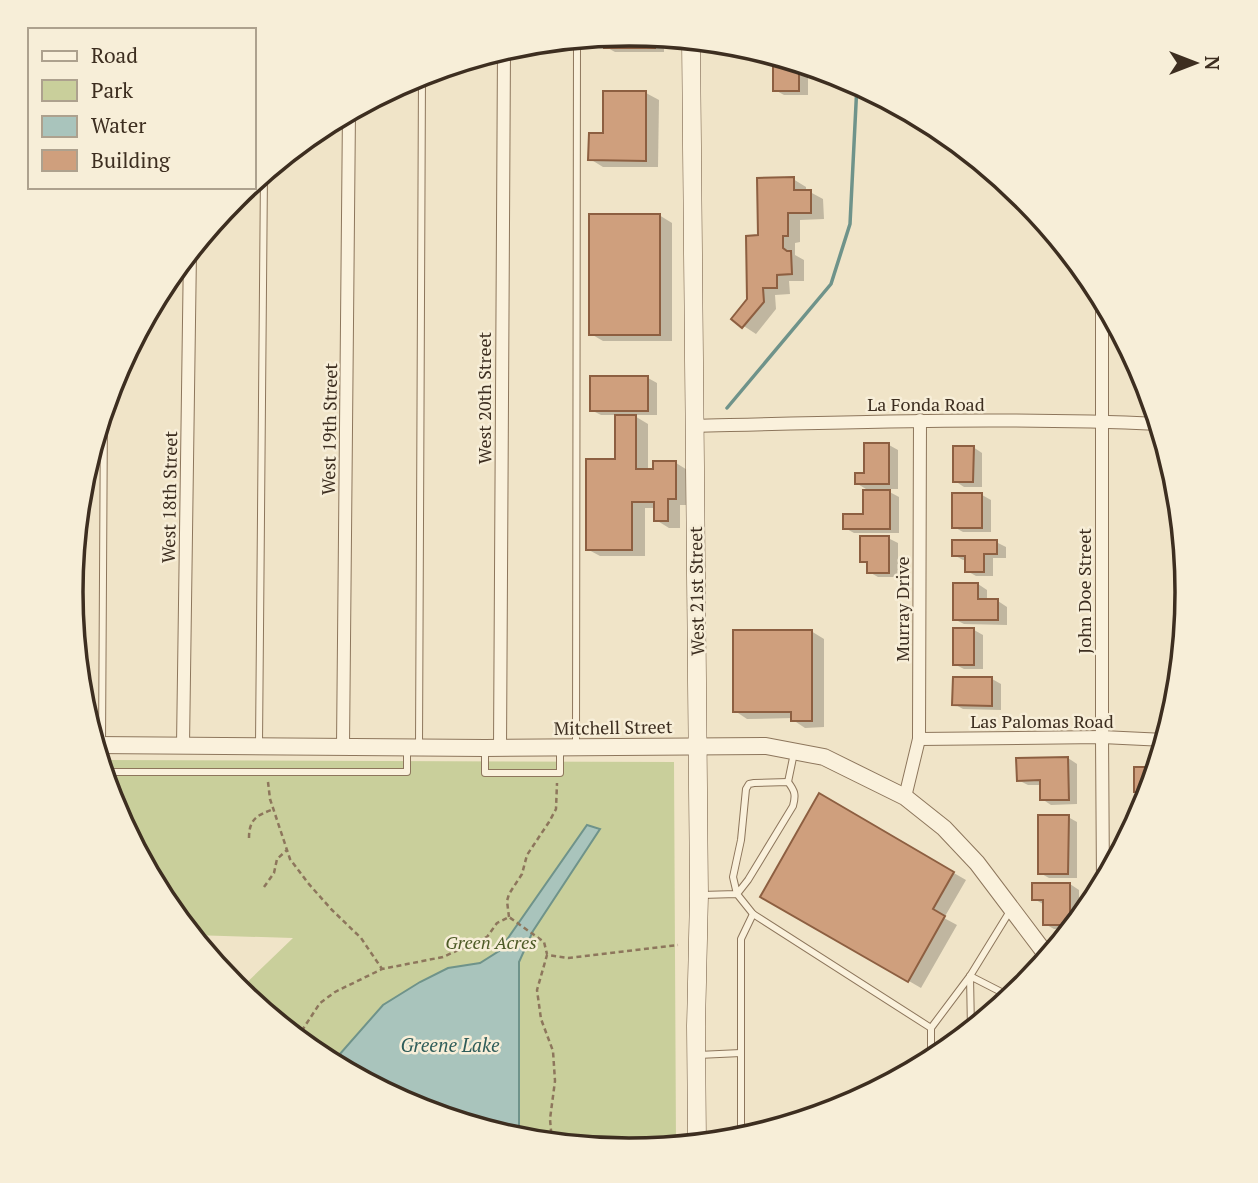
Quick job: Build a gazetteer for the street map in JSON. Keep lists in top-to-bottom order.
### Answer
{
  "streets": {
    "main road": ["West 21st Street"],
    "street": [
      "West 20th Street",
      "La Fonda Road",
      "West 19th Street",
      "West 18th Street",
      "John Doe Street",
      "Murray Drive",
      "Las Palomas Road",
      "Mitchell Street"
    ]
  },
  "crossings": [
    ["West 20th Street", "Mitchell Street"],
    ["La Fonda Road", "West 21st Street"],
    ["La Fonda Road", "John Doe Street"],
    ["La Fonda Road", "Murray Drive"],
    ["West 19th Street", "Mitchell Street"],
    ["West 18th Street", "Mitchell Street"],
    ["West 21st Street", "Mitchell Street"],
    ["John Doe Street", "Las Palomas Road"],
    ["Murray Drive", "Las Palomas Road"],
    ["Murray Drive", "Mitchell Street"]
  ],
  "water": ["Greene Lake"],
  "parks": ["Green Acres"],
  "legend": [
    "Road",
    "Park",
    "Water",
    "Building"
  ],
  "north": "right"
}
